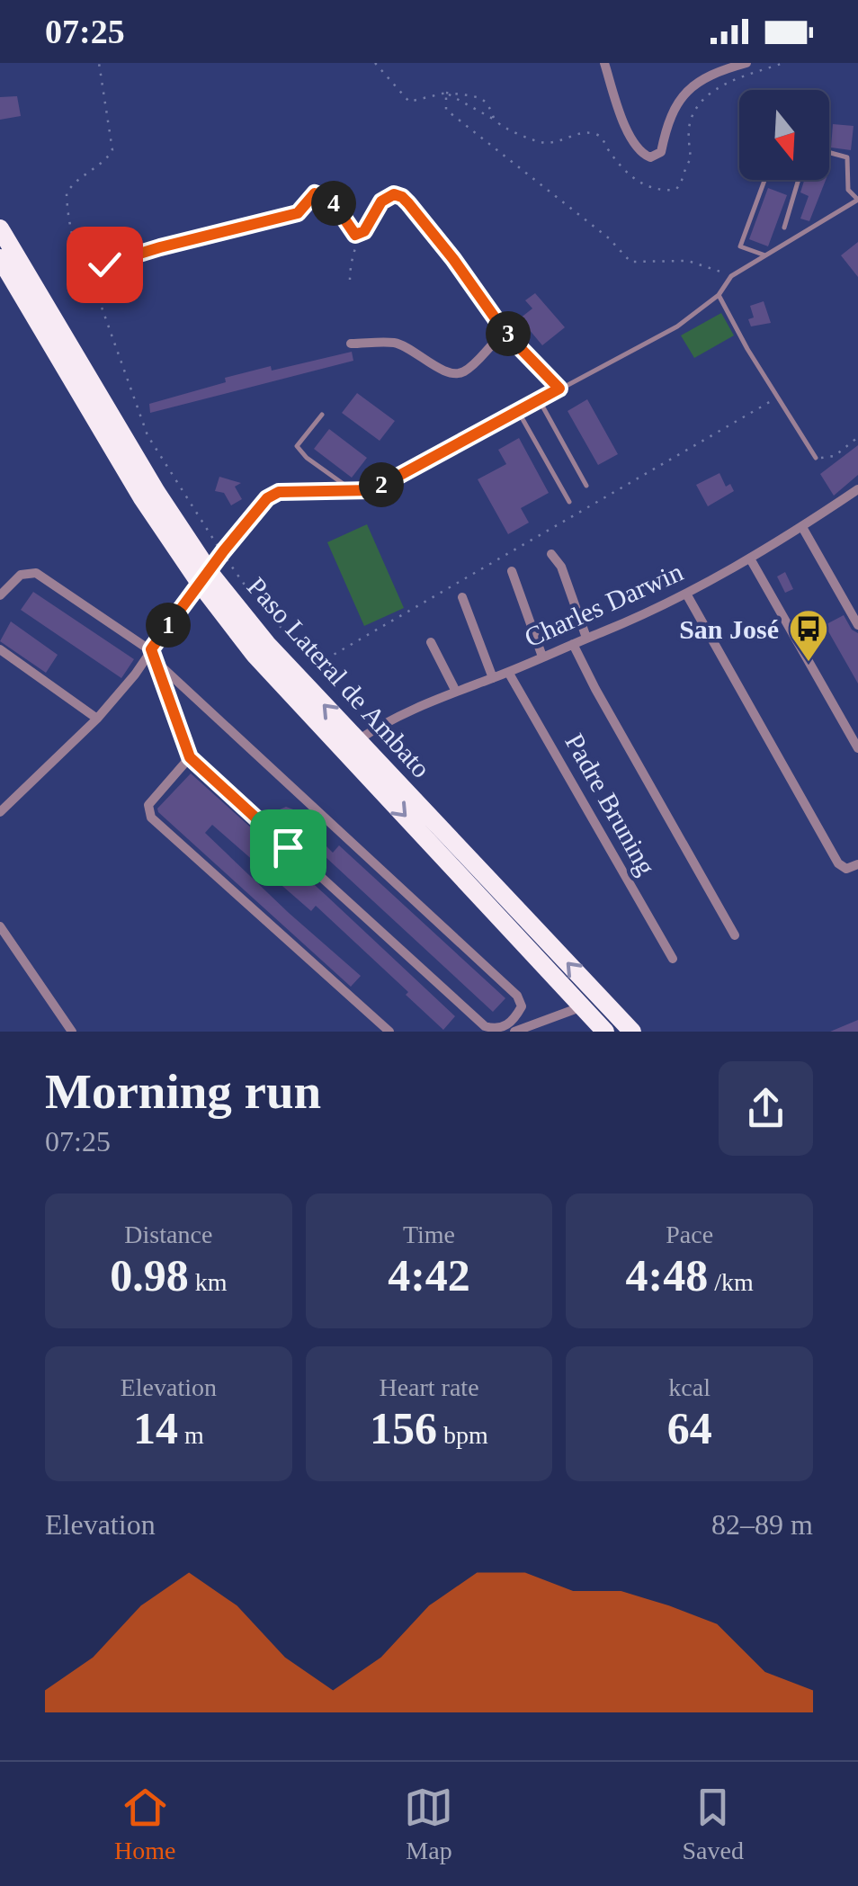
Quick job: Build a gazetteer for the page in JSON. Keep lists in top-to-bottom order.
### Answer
{
  "streets": {
    "highway": ["Paso Lateral de Ambato"],
    "street": ["Charles Darwin", "Padre Bruning"]
  },
  "crossings": [
    ["Charles Darwin", "Paso Lateral de Ambato"],
    ["Charles Darwin", "Padre Bruning"]
  ],
  "places": {
    "bus stop": ["San José"]
  },
  "north": "bottom",
  "page": {
    "status": "07:25",
    "pins": [
      "4",
      "3",
      "2",
      "1"
    ],
    "heading": ["Morning run", "07:25"],
    "stats": [
      ["Distance", "0.98 km"],
      ["Time", "4:42"],
      ["Pace", "4:48 /km"],
      ["Elevation", "14 m"],
      ["Heart rate", "156 bpm"],
      ["kcal", "64"]
    ],
    "chart": ["Elevation", "82–89 m"],
    "tabs": ["Home", "Map", "Saved"]
  }
}
